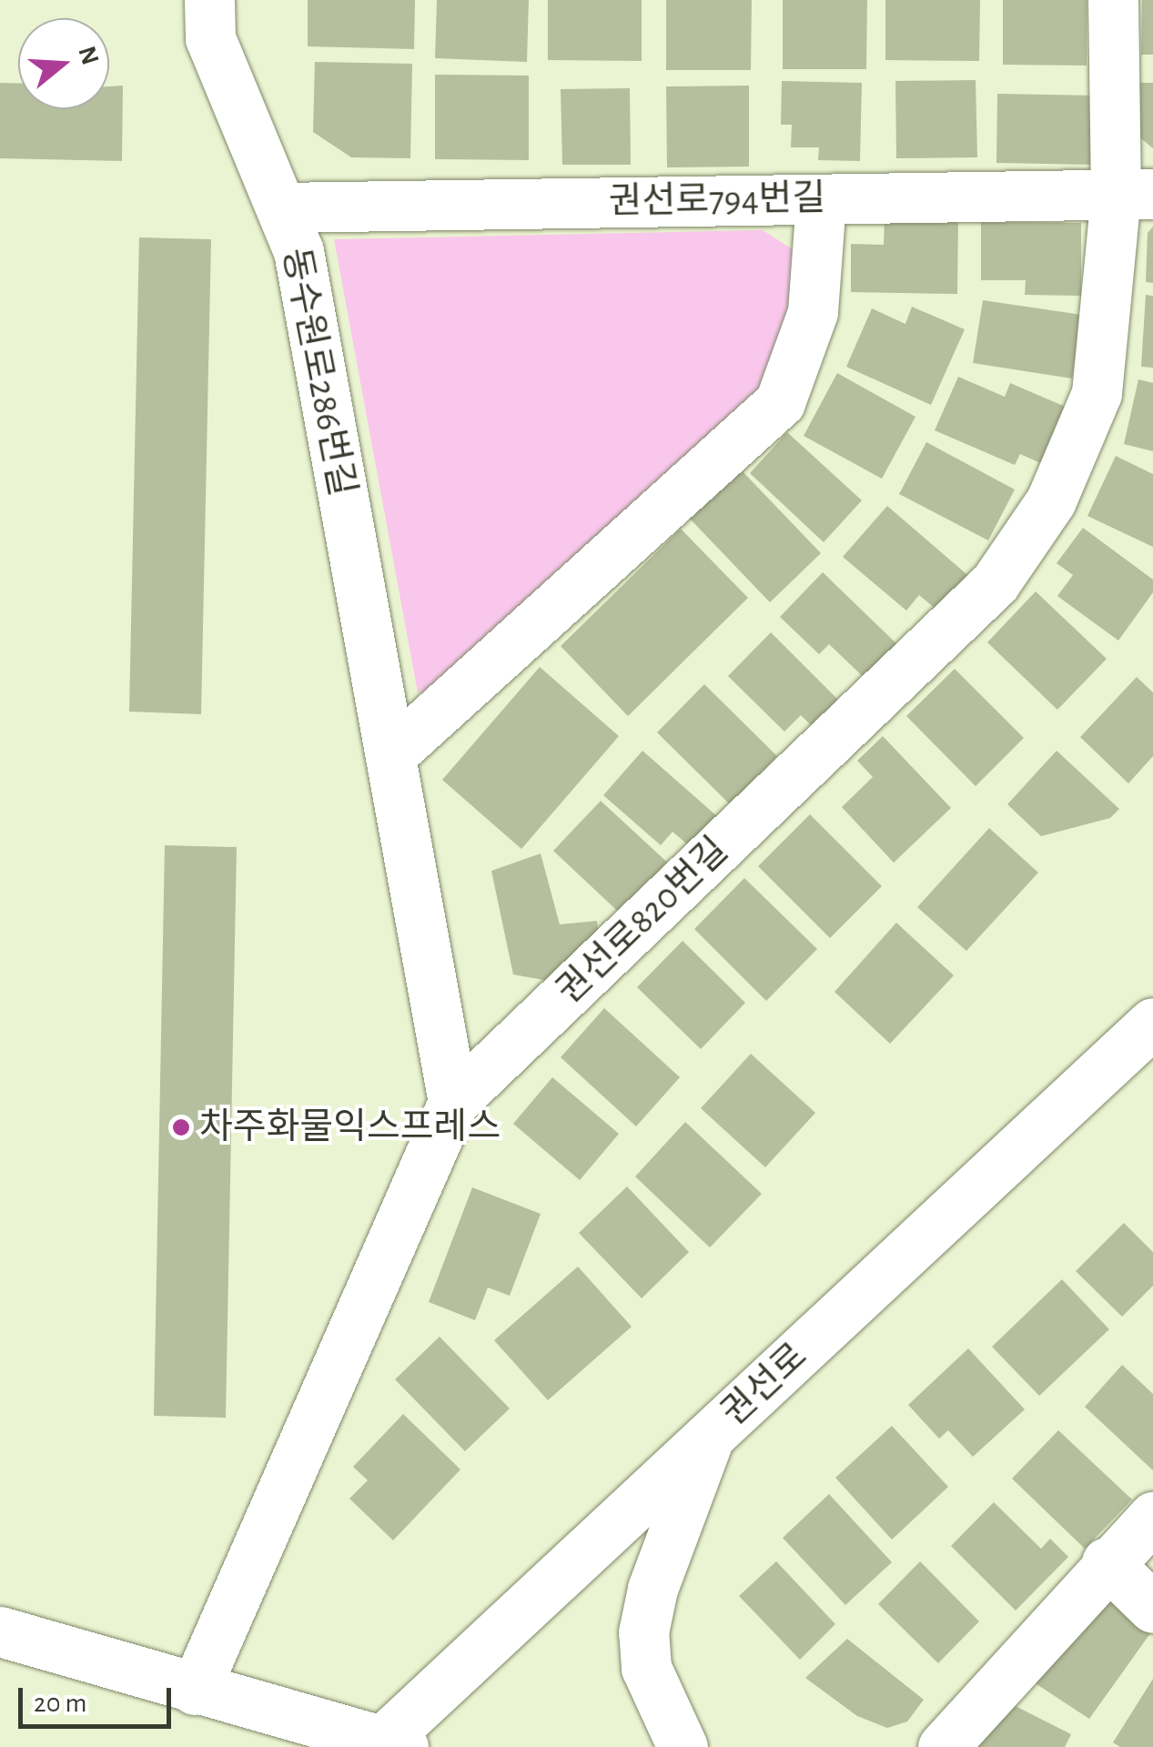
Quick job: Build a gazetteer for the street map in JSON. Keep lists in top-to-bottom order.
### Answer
{
  "streets": {
    "street": [
      "권선로794번길",
      "동수원로286번길",
      "권선로820번길",
      "권선로"
    ]
  },
  "crossings": [
    ["권선로794번길", "동수원로286번길"],
    ["권선로794번길", "권선로820번길"],
    ["동수원로286번길", "권선로820번길"]
  ],
  "places": ["차주화물익스프레스"],
  "scale_bar": "20 m",
  "north": "right"
}
